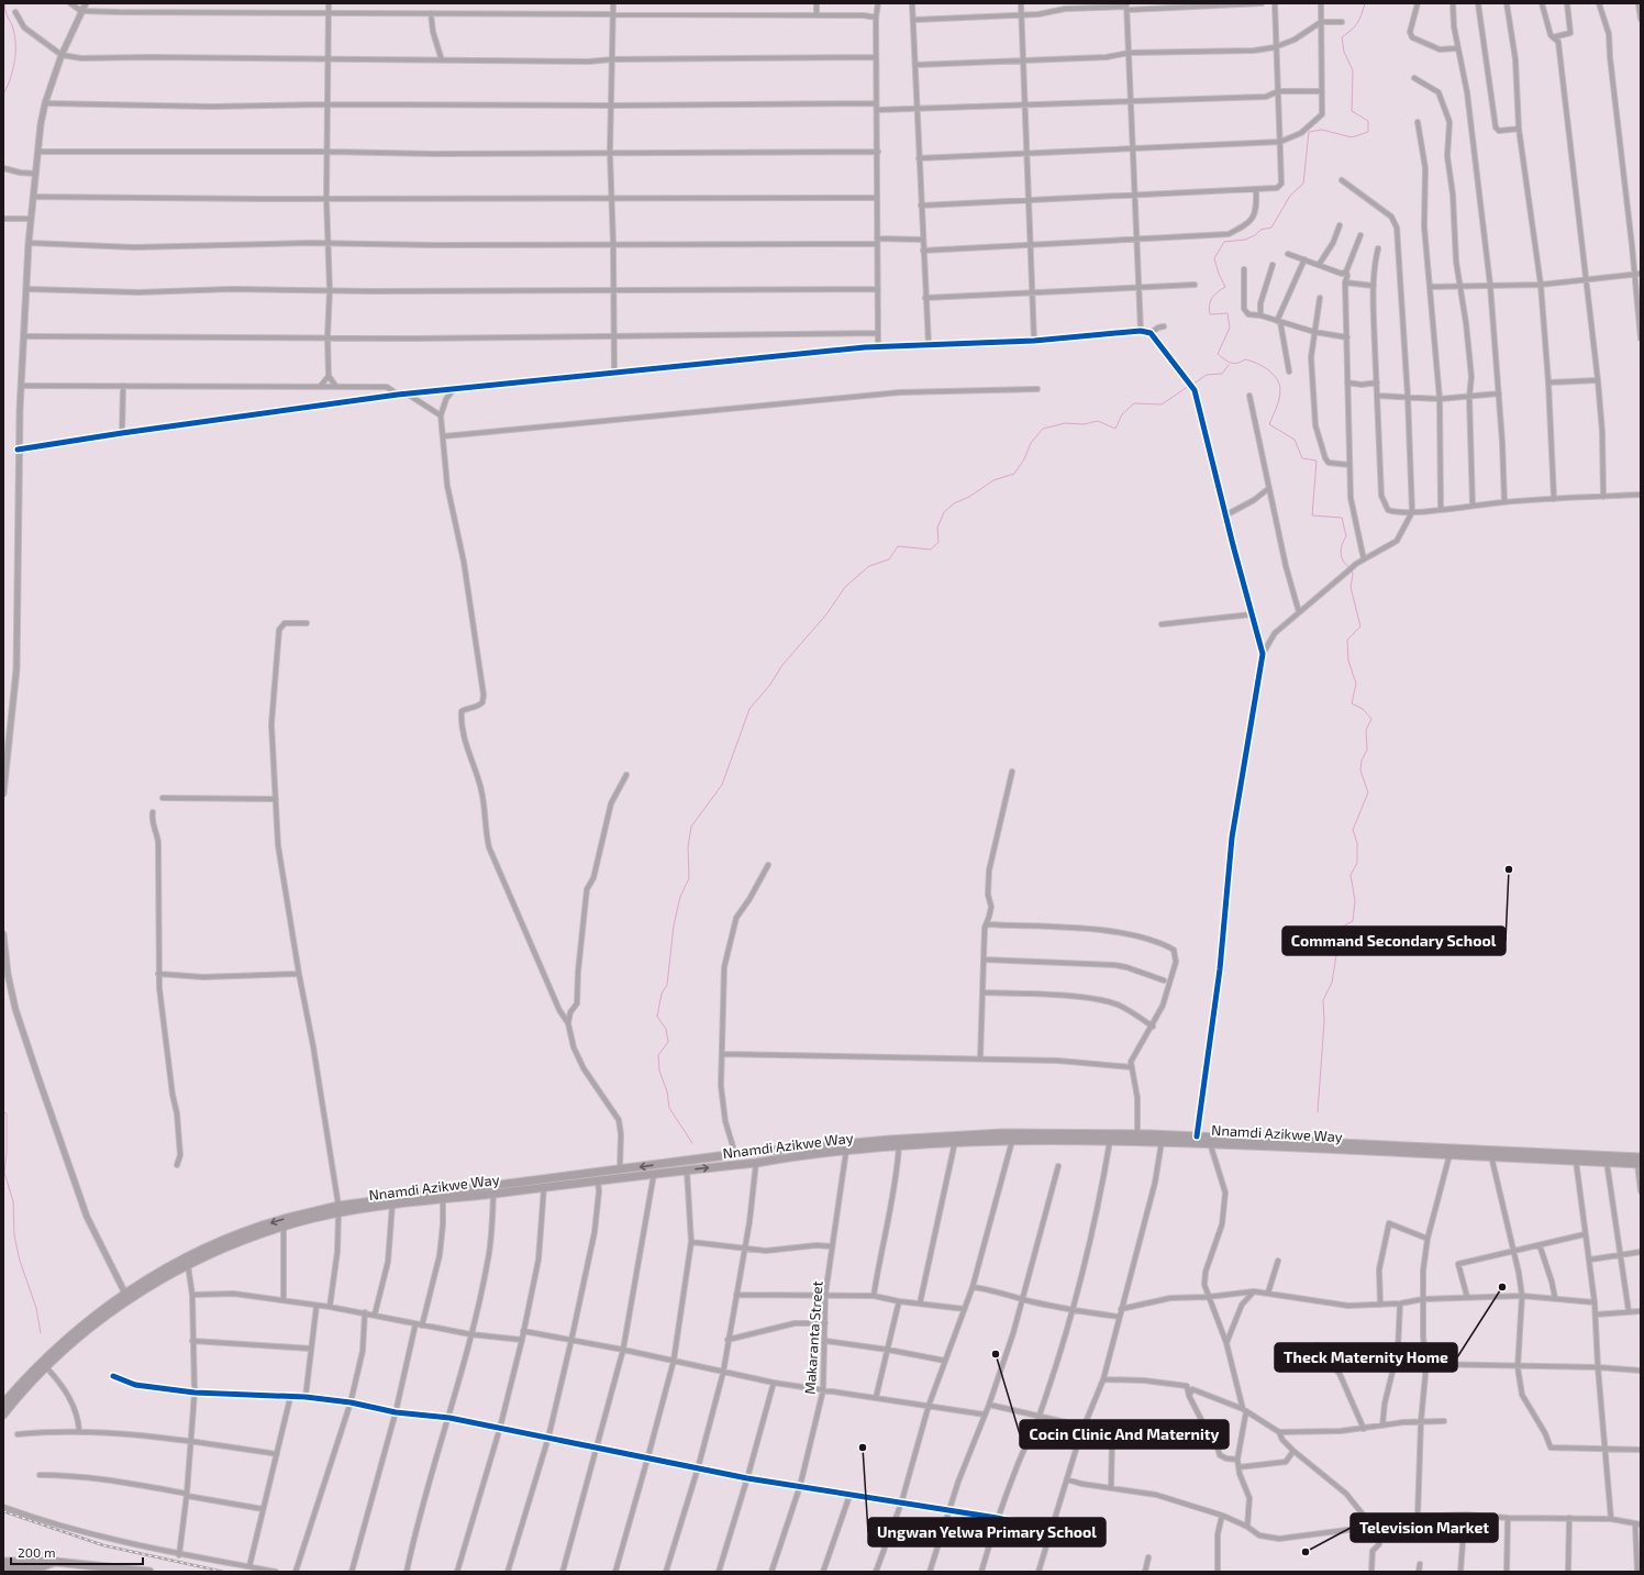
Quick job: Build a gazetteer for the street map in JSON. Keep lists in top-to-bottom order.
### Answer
{
  "streets": {
    "highway": ["Nnamdi Azikwe Way"],
    "street": ["Makaranta Street"]
  },
  "crossings": [
    ["Nnamdi Azikwe Way", "Makaranta Street"]
  ],
  "places": [
    "Command Secondary School",
    "Theck Maternity Home",
    "Cocin Clinic And Maternity",
    "Ungwan Yelwa Primary School",
    "Television Market"
  ],
  "scale_bar": "200 m"
}
